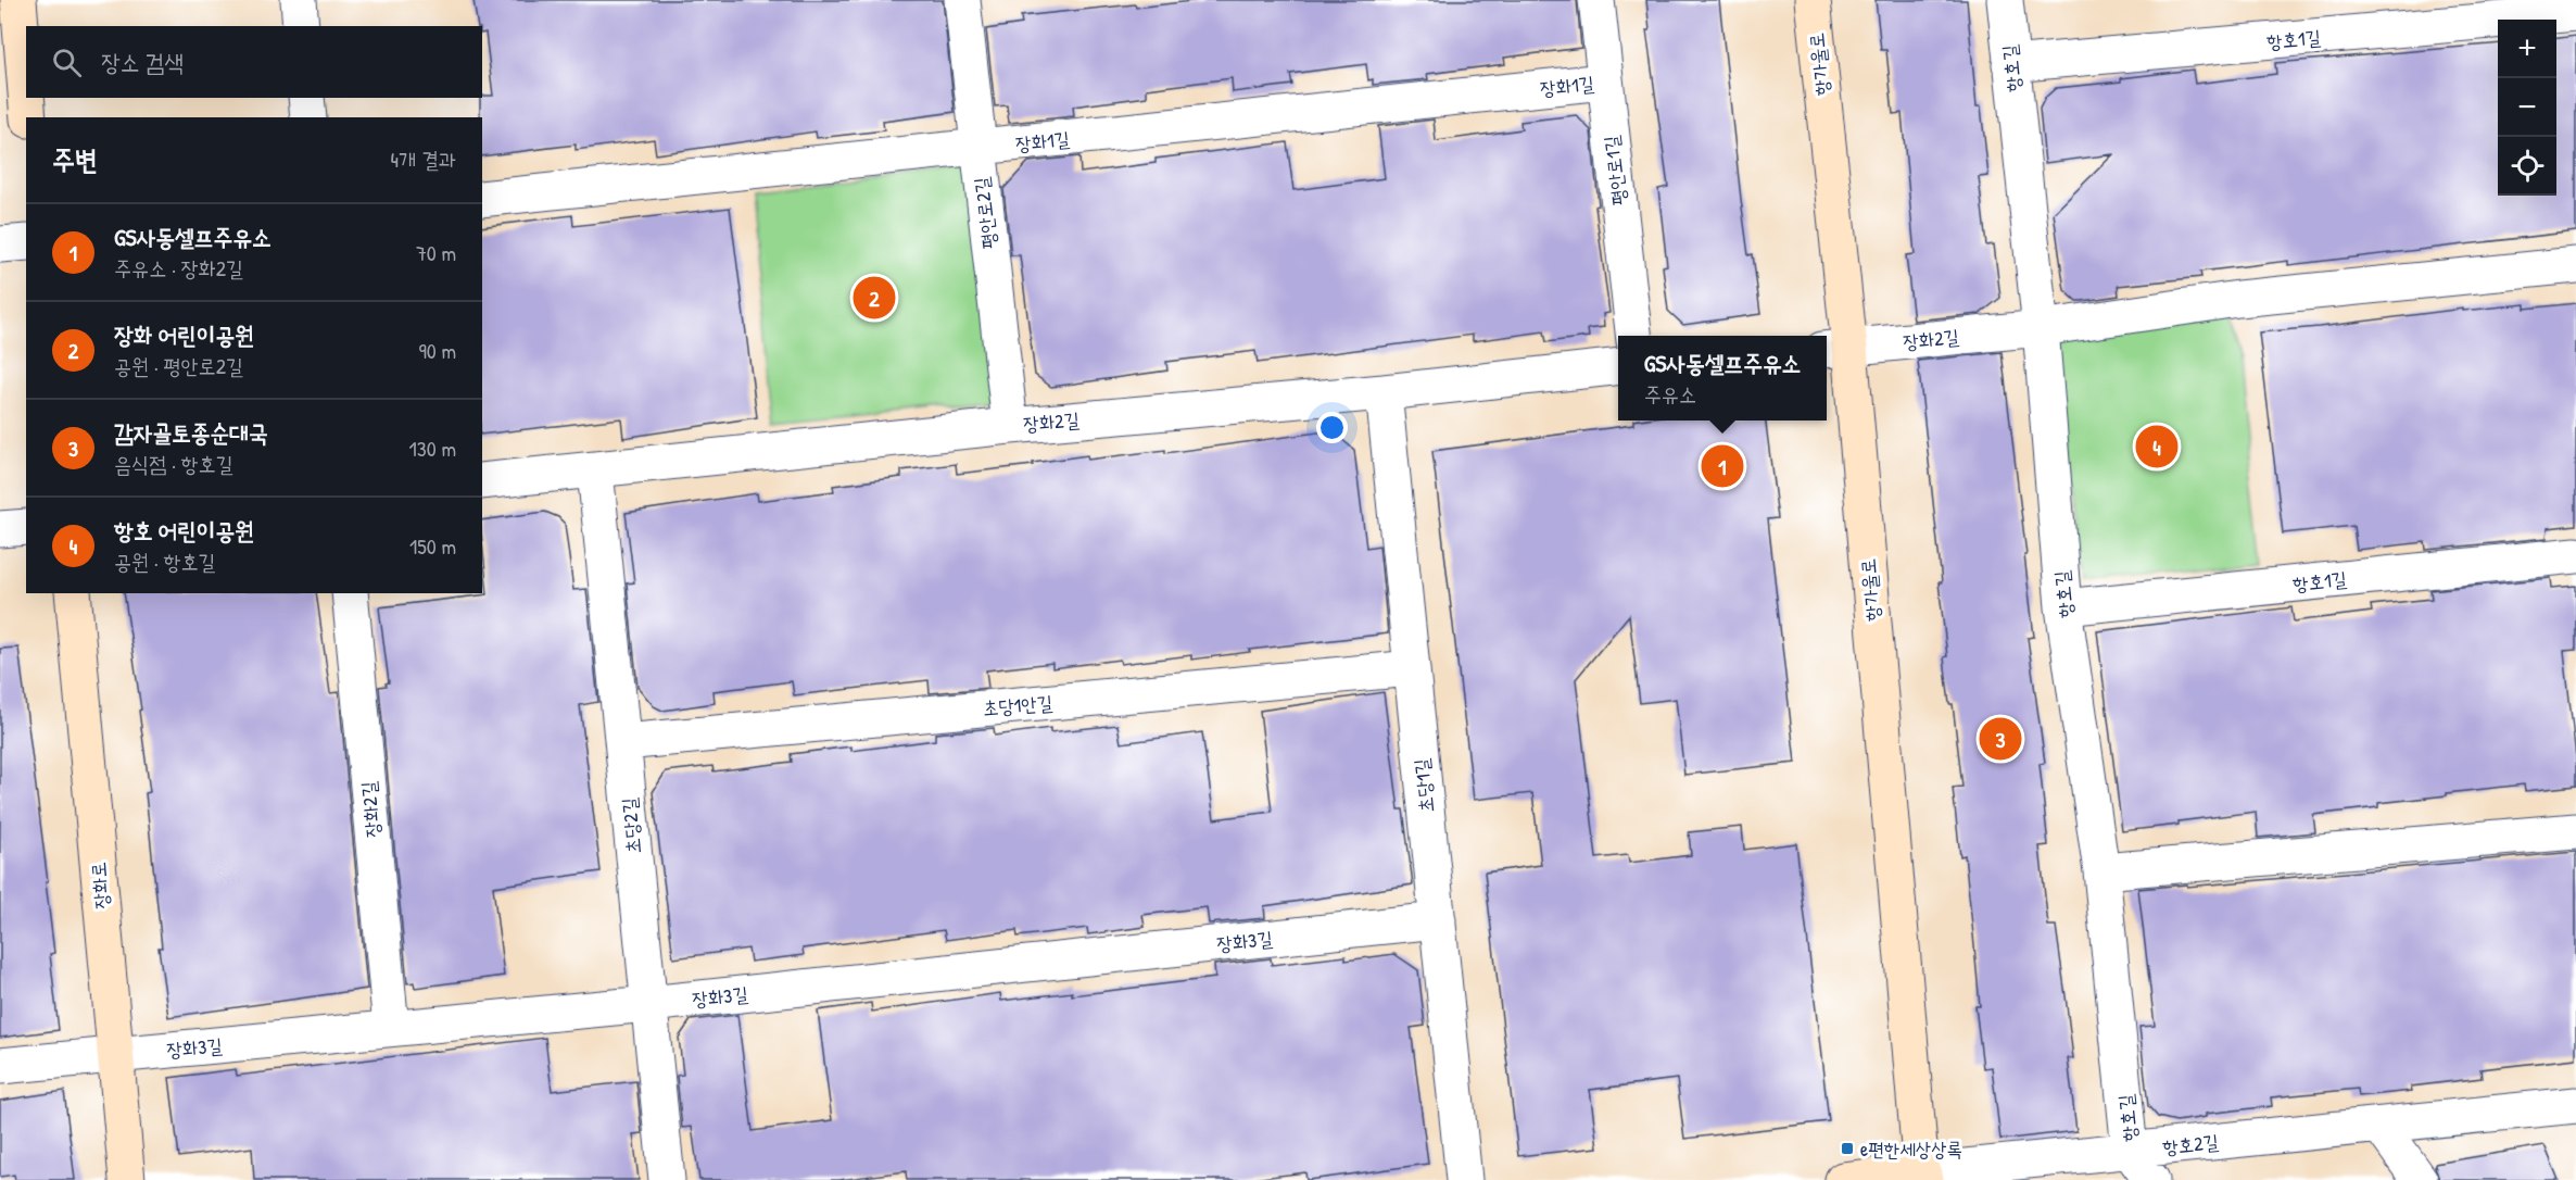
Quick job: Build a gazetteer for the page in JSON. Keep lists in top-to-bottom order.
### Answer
{
  "streets": {
    "main road": ["항가울로", "장화로"],
    "street": [
      "항호1길",
      "항호길",
      "장화1길",
      "평안로1길",
      "평안로2길",
      "장화2길",
      "초당1안길",
      "초당1길",
      "초당2길",
      "장화3길",
      "항호2길"
    ]
  },
  "crossings": [
    ["항호1길", "항호길"],
    ["항가울로", "장화2길"],
    ["항가울로", "항호2길"],
    ["항호길", "장화2길"],
    ["항호길", "항호2길"],
    ["장화1길", "평안로1길"],
    ["장화1길", "평안로2길"],
    ["평안로2길", "장화2길"],
    ["장화2길", "초당1길"],
    ["장화2길", "초당2길"],
    ["장화2길", "장화3길"],
    ["초당1안길", "초당1길"],
    ["초당1안길", "초당2길"],
    ["초당1길", "장화3길"],
    ["초당2길", "장화3길"],
    ["장화로", "장화3길"]
  ],
  "places": {
    "transit": ["e편한세상상록"]
  },
  "page": {
    "map_buttons": ["+", "−"],
    "search": "장소 검색",
    "heading": ["주변", "4개 결과"],
    "list": [
      {
        "mark": "1",
        "name": "GS사동셀프주유소",
        "note": "주유소 · 장화2길",
        "value": "70 m"
      },
      {
        "mark": "2",
        "name": "장화 어린이공원",
        "note": "공원 · 평안로2길",
        "value": "90 m"
      },
      {
        "mark": "3",
        "name": "감자골토종순대국",
        "note": "음식점 · 항호길",
        "value": "130 m"
      },
      {
        "mark": "4",
        "name": "항호 어린이공원",
        "note": "공원 · 항호길",
        "value": "150 m"
      }
    ],
    "pins": [
      "2",
      "4",
      "1",
      "3"
    ],
    "popup": ["GS사동셀프주유소", "주유소"]
  }
}
